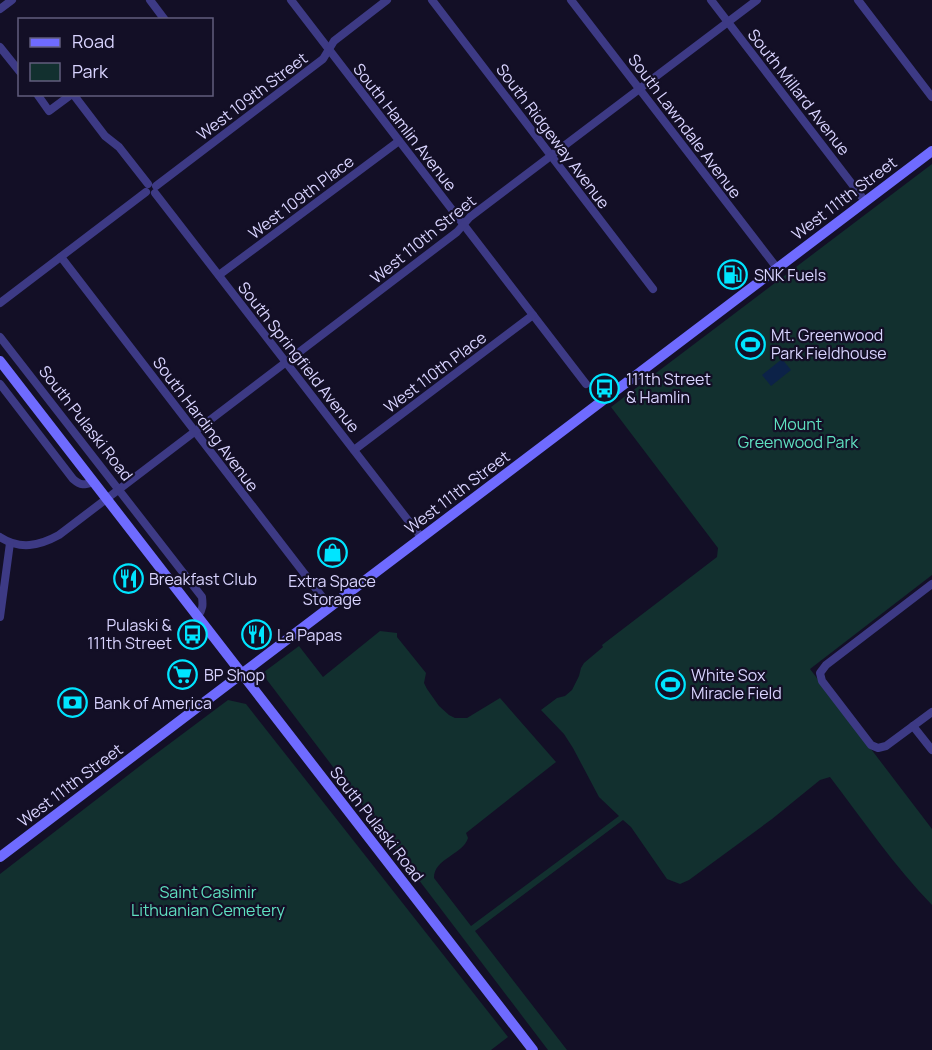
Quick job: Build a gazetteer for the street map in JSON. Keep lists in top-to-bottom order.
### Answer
{
  "streets": {
    "main road": ["West 111th Street", "South Pulaski Road"],
    "street": [
      "South Millard Avenue",
      "West 109th Street",
      "South Lawndale Avenue",
      "South Hamlin Avenue",
      "South Ridgeway Avenue",
      "West 109th Place",
      "West 110th Street",
      "South Springfield Avenue",
      "West 110th Place",
      "South Harding Avenue"
    ]
  },
  "crossings": [
    ["South Millard Avenue", "West 111th Street"],
    ["South Millard Avenue", "West 110th Street"],
    ["West 109th Street", "South Hamlin Avenue"],
    ["West 109th Street", "South Springfield Avenue"],
    ["West 109th Street", "South Harding Avenue"],
    ["South Lawndale Avenue", "West 111th Street"],
    ["South Lawndale Avenue", "West 110th Street"],
    ["South Hamlin Avenue", "West 109th Place"],
    ["South Hamlin Avenue", "West 110th Street"],
    ["South Hamlin Avenue", "West 110th Place"],
    ["South Ridgeway Avenue", "West 110th Street"],
    ["West 109th Place", "South Springfield Avenue"],
    ["West 111th Street", "South Springfield Avenue"],
    ["West 111th Street", "South Pulaski Road"],
    ["West 111th Street", "South Harding Avenue"],
    ["West 110th Street", "South Springfield Avenue"],
    ["West 110th Street", "South Pulaski Road"],
    ["West 110th Street", "South Harding Avenue"],
    ["South Springfield Avenue", "West 110th Place"]
  ],
  "parks": ["Mount Greenwood Park", "Saint Casimir Lithuanian Cemetery"],
  "places": {
    "fuel station": ["SNK Fuels"],
    "sports": ["Mt. Greenwood Park Fieldhouse", "White Sox Miracle Field"],
    "bus stop": ["111th Street & Hamlin", "Pulaski & 111th Street"],
    "shop": ["Extra Space Storage"],
    "restaurant": ["Breakfast Club", "La Papas"],
    "supermarket": ["BP Shop"],
    "bank": ["Bank of America"]
  },
  "legend": ["Road", "Park"]
}
